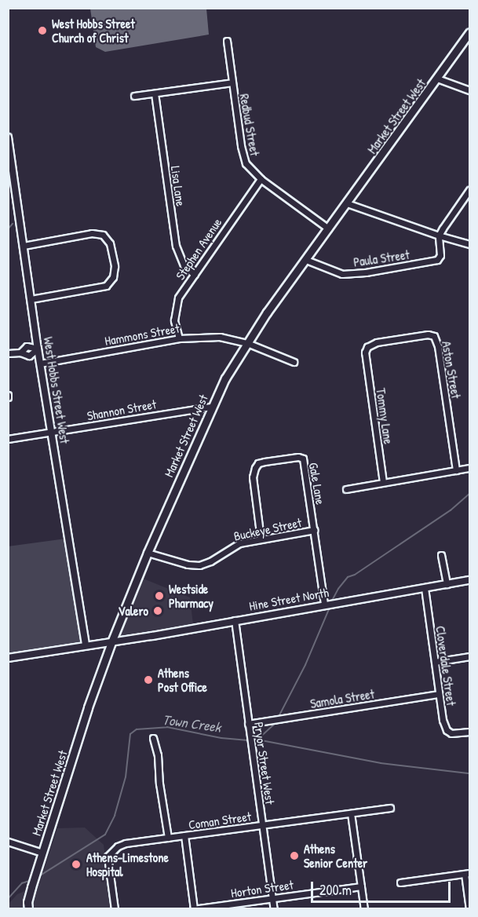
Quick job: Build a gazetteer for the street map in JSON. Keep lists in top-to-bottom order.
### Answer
{
  "streets": {
    "main road": ["Market Street West"],
    "street": [
      "Redbud Street",
      "Lisa Lane",
      "Stephen Avenue",
      "Paula Street",
      "Hammons Street",
      "Aston Street",
      "West Hobbs Street West",
      "Shannon Street",
      "Tommy Lane",
      "Gale Lane",
      "Buckeye Street",
      "Hine Street North",
      "Cloverdale Street",
      "Samola Street",
      "Pryor Street West",
      "Coman Street",
      "Horton Street"
    ]
  },
  "crossings": [
    ["Market Street West", "Redbud Street"],
    ["Market Street West", "Paula Street"],
    ["Market Street West", "Hammons Street"],
    ["Market Street West", "Shannon Street"],
    ["Market Street West", "Buckeye Street"],
    ["Market Street West", "Hine Street North"],
    ["Redbud Street", "Stephen Avenue"],
    ["Lisa Lane", "Stephen Avenue"],
    ["Stephen Avenue", "Hammons Street"],
    ["Hammons Street", "West Hobbs Street West"],
    ["Aston Street", "Tommy Lane"],
    ["West Hobbs Street West", "Shannon Street"],
    ["West Hobbs Street West", "Hine Street North"],
    ["Gale Lane", "Buckeye Street"],
    ["Gale Lane", "Hine Street North"],
    ["Hine Street North", "Cloverdale Street"],
    ["Hine Street North", "Pryor Street West"],
    ["Cloverdale Street", "Samola Street"],
    ["Samola Street", "Pryor Street West"],
    ["Pryor Street West", "Coman Street"],
    ["Pryor Street West", "Horton Street"]
  ],
  "water": ["Town Creek"],
  "places": [
    "West Hobbs Street Church of Christ",
    "Westside Pharmacy",
    "Valero",
    "Athens Post Office",
    "Athens Senior Center",
    "Athens-Limestone Hospital"
  ],
  "scale_bar": "200 m"
}
